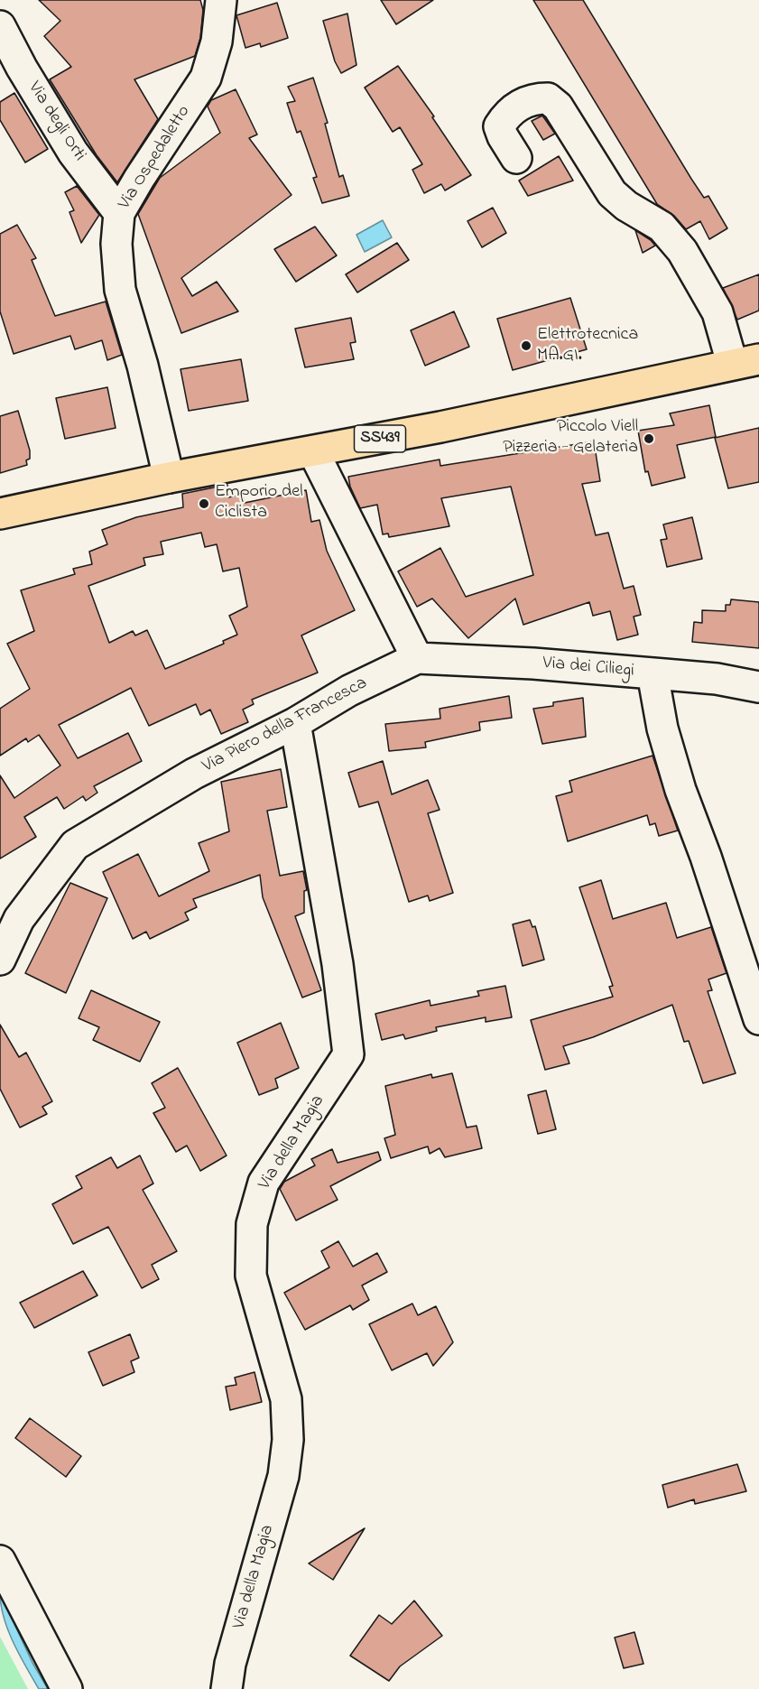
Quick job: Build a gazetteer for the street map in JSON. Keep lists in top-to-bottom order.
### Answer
{
  "streets": {
    "main road": ["SS439"],
    "street": [
      "Via degli Orti",
      "Via Ospedaletto",
      "Via dei Ciliegi",
      "Via Piero della Francesca",
      "Via della Magia"
    ]
  },
  "crossings": [
    ["Via degli Orti", "Via Ospedaletto"],
    ["Via Ospedaletto", "SS439"],
    ["Via dei Ciliegi", "Via Piero della Francesca"],
    ["Via Piero della Francesca", "Via della Magia"]
  ],
  "places": ["Elettrotecnica MA.GI.", "Piccolo Viell Pizzeria - Gelateria", "Emporio del Ciclista"]
}
